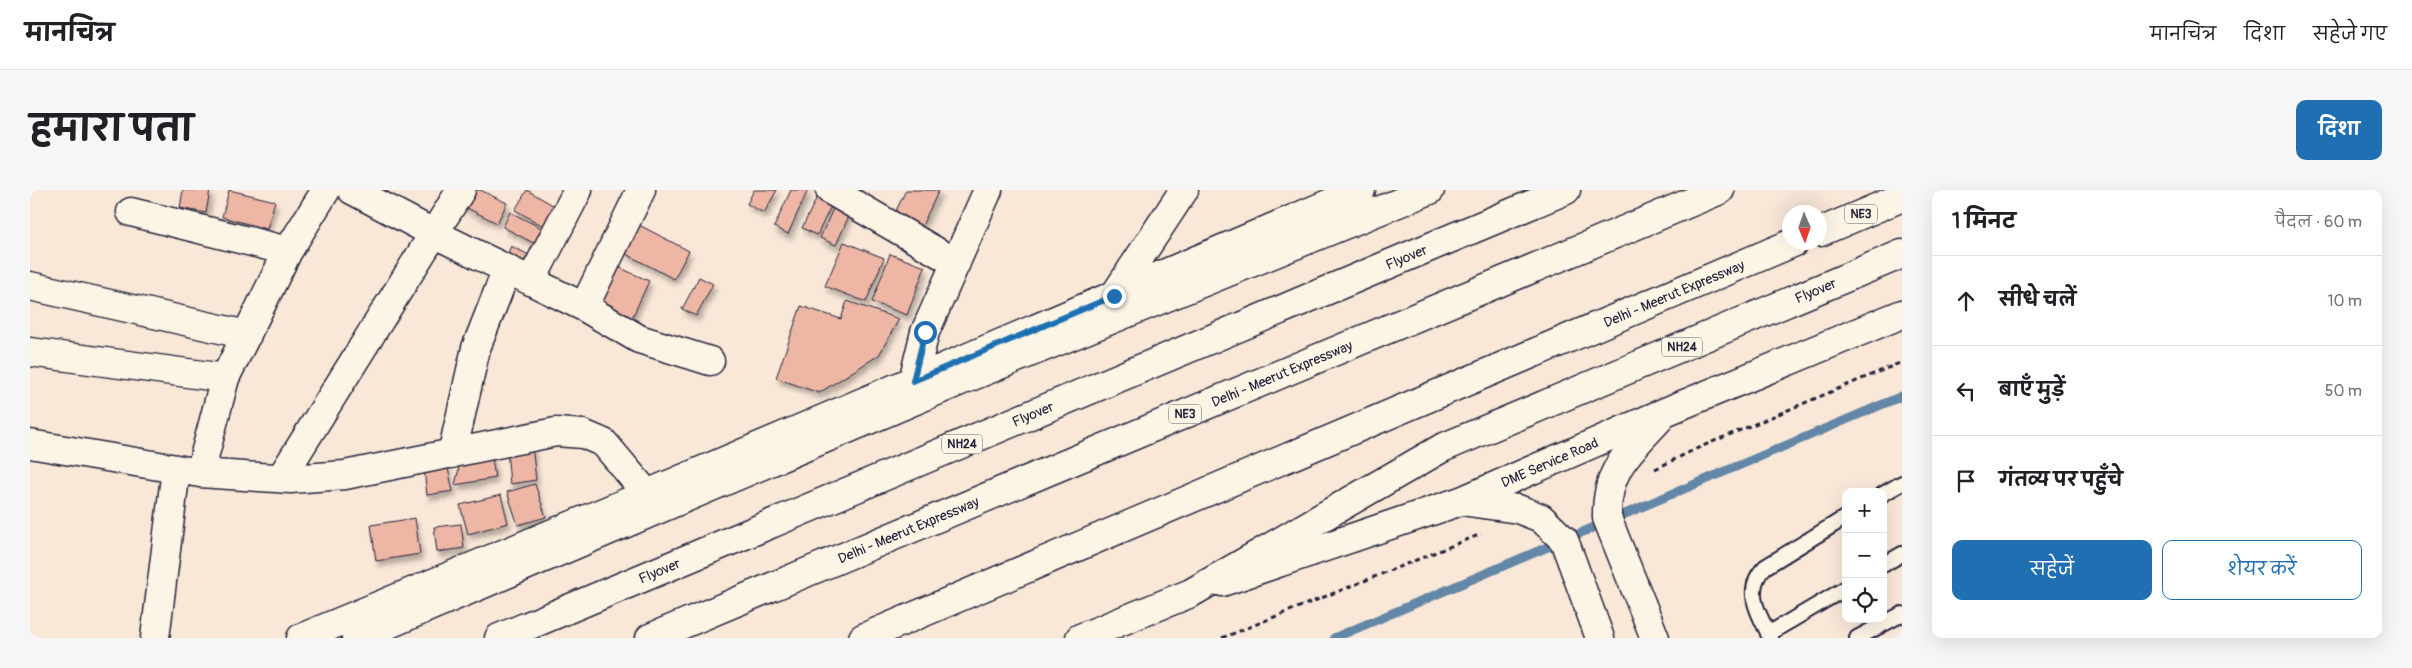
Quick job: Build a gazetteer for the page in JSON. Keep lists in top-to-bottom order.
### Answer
{
  "streets": {
    "main road": [
      "NE3",
      "Flyover",
      "Delhi - Meerut Expressway",
      "NH24",
      "DME Service Road"
    ]
  },
  "crossings": [
    ["Flyover", "NH24"],
    ["Flyover", "DME Service Road"],
    ["NH24", "DME Service Road"]
  ],
  "north": "bottom",
  "page": {
    "header": "मानचित्र",
    "nav": ["मानचित्र", "दिशा", "सहेजे गए"],
    "title": "हमारा पता",
    "buttons": [
      "दिशा",
      ["सहेजें", "शेयर करें"]
    ],
    "heading": ["1 मिनट", "पैदल · 60 m"],
    "list": [
      ["सीधे चलें", "10 m"],
      ["बाएँ मुड़ें", "50 m"],
      "गंतव्य पर पहुँचे"
    ],
    "map_buttons": ["+", "−"]
  }
}
